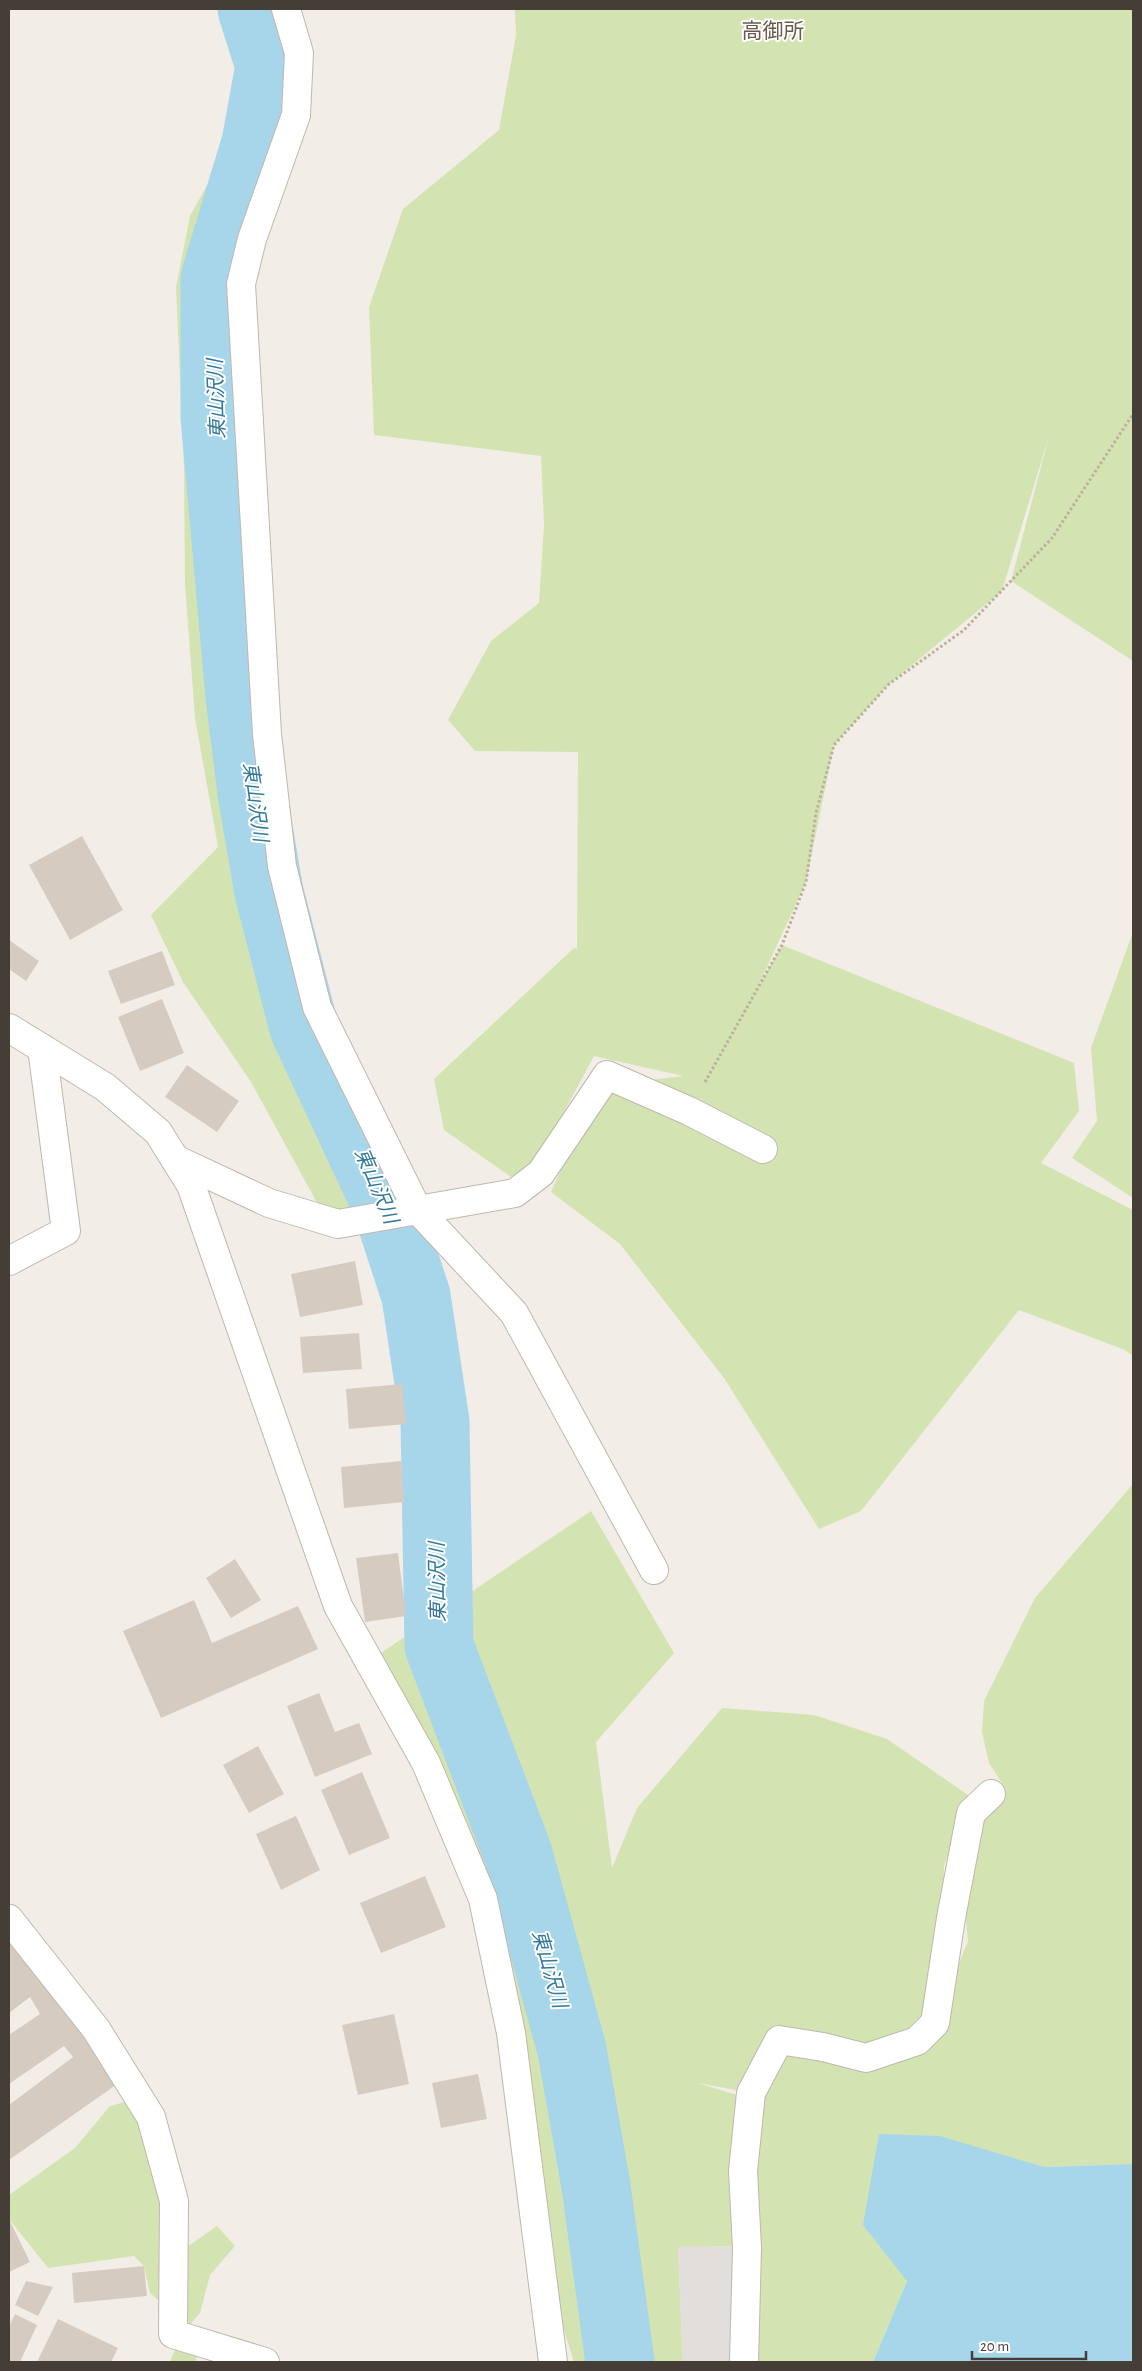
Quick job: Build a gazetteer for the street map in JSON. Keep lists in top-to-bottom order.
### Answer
{
  "districts": ["高御所"],
  "water": ["東山沢川"],
  "scale_bar": "20 m"
}
